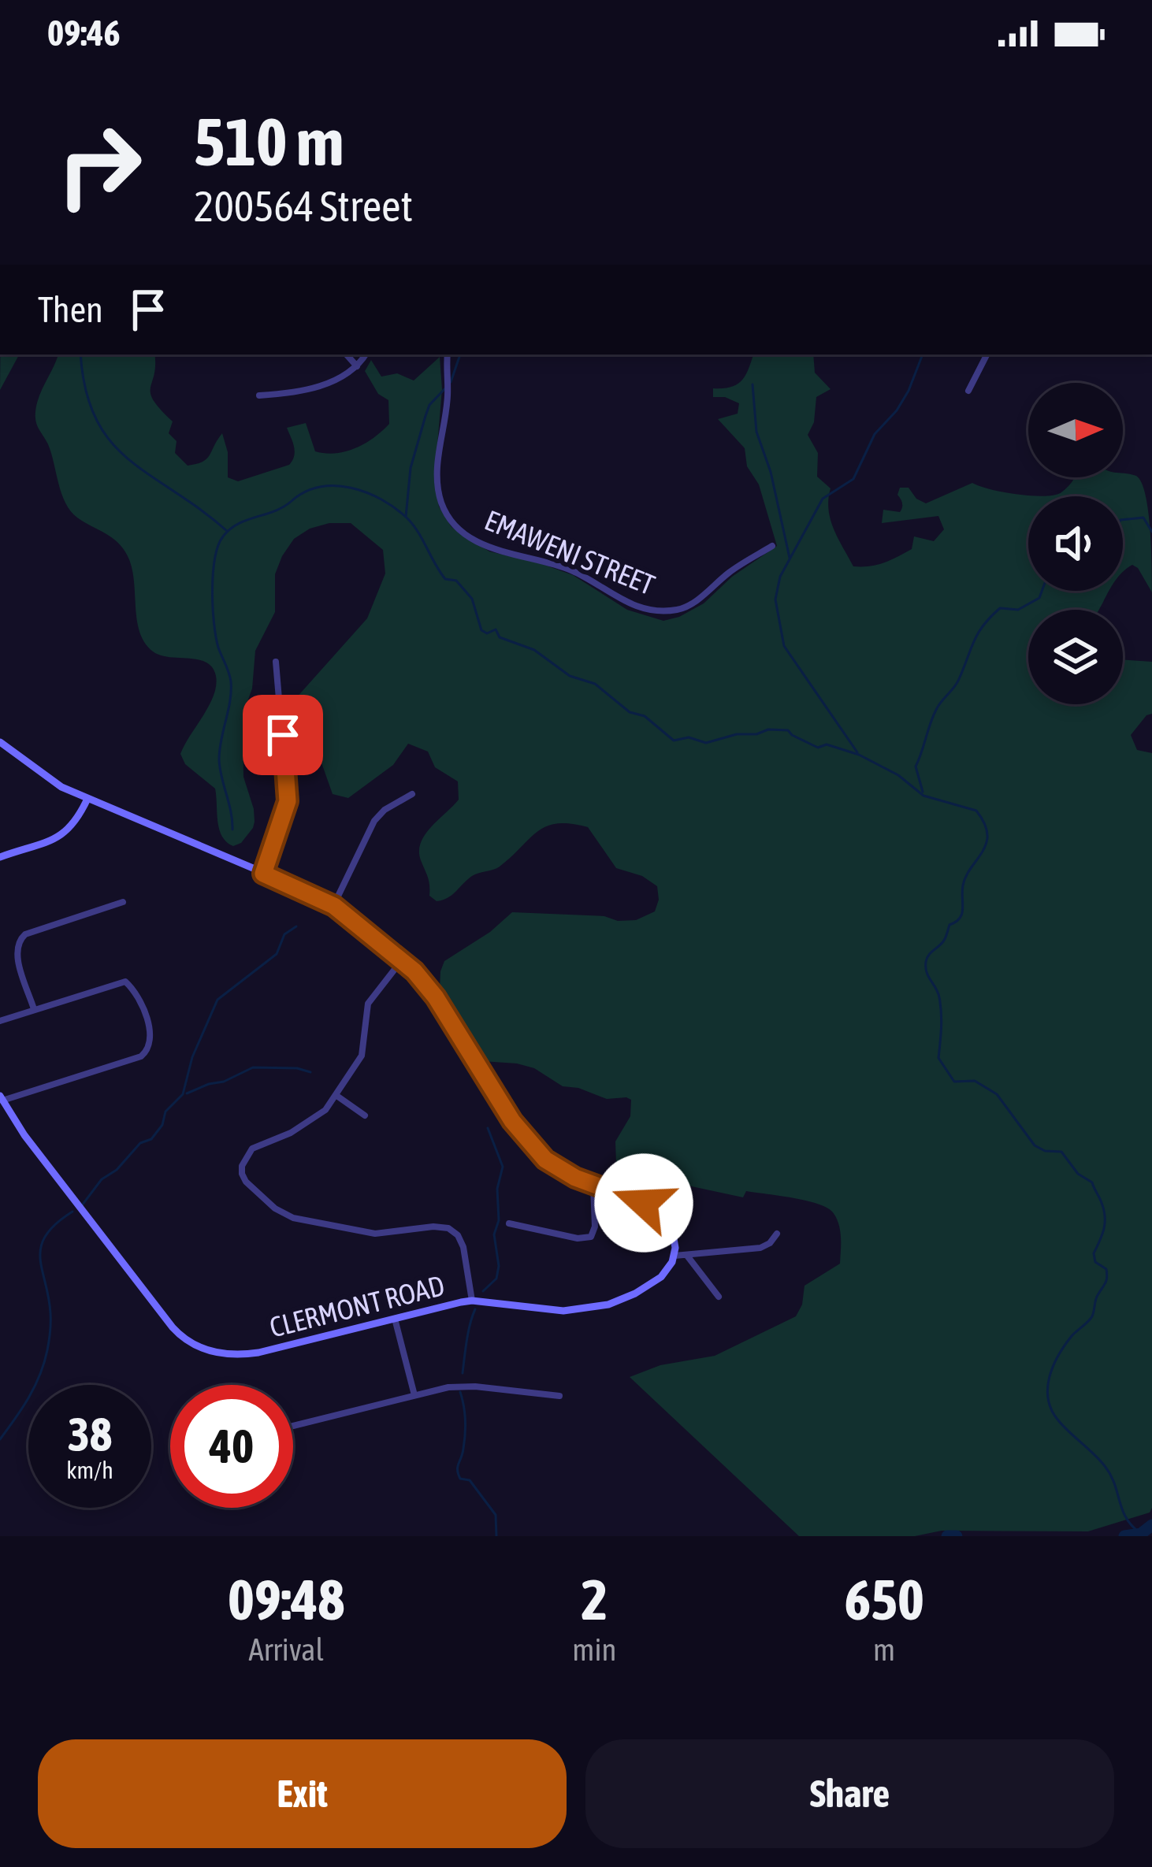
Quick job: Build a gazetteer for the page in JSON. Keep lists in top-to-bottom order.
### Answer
{
  "streets": {
    "street": ["EMAWENI STREET", "CLERMONT ROAD"]
  },
  "north": "right",
  "page": {
    "status": "09:46",
    "turn": ["510 m", "200564 Street"],
    "then": "Then",
    "speed": "38 km/h",
    "limit": "40",
    "eta": [
      "09:48",
      "Arrival",
      "2",
      "min",
      "650",
      "m"
    ],
    "buttons": ["Exit", "Share"]
  }
}
